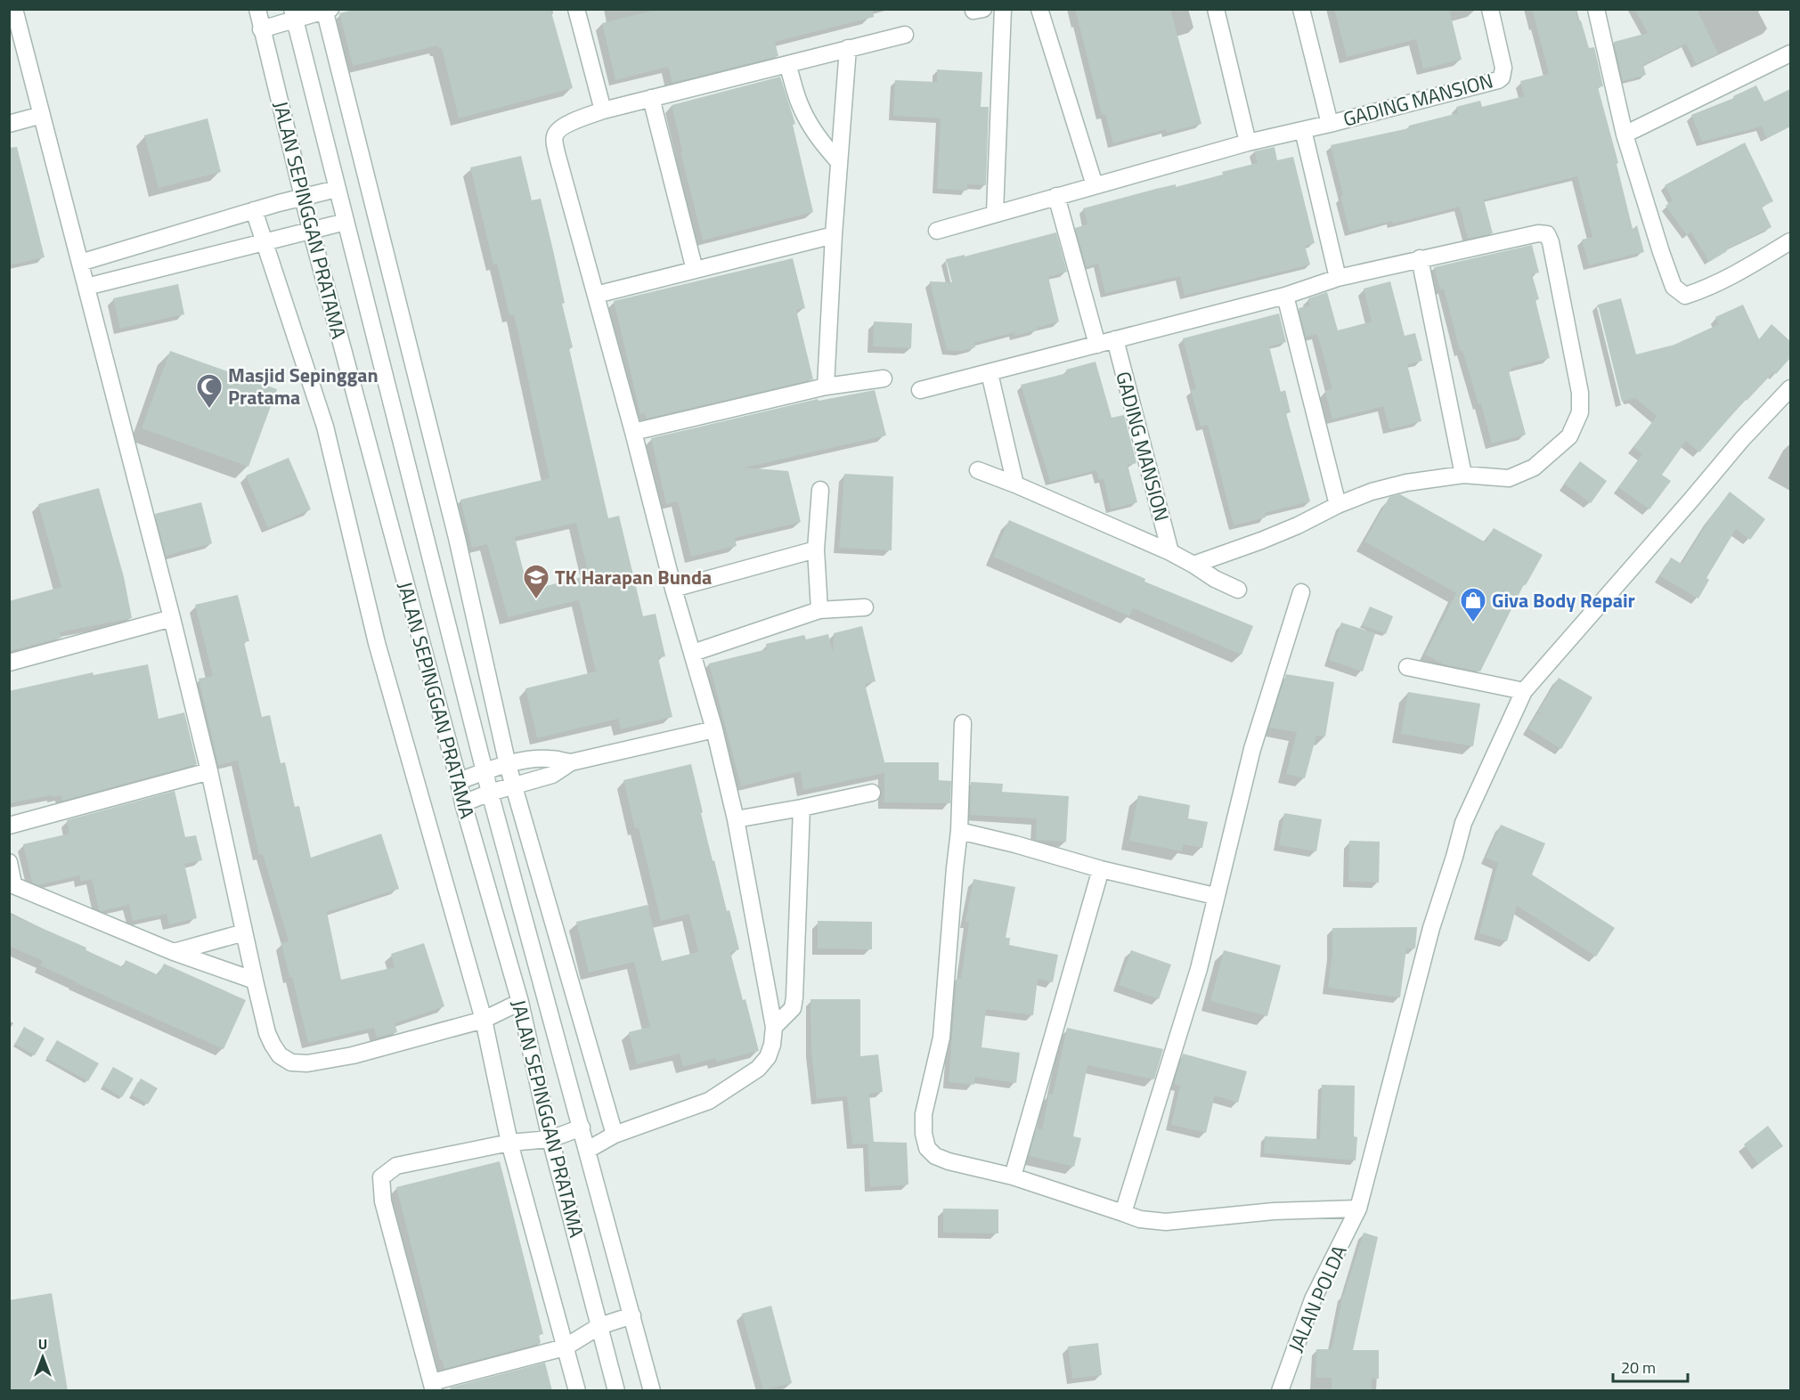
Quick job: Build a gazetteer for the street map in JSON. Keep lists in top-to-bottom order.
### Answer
{
  "streets": {
    "street": ["GADING MANSION", "JALAN SEPINGGAN PRATAMA", "JALAN POLDA"]
  },
  "places": {
    "mosque": ["Masjid Sepinggan Pratama"],
    "school or university": ["TK Harapan Bunda"],
    "shop": ["Giva Body Repair"]
  },
  "scale_bar": "20 m",
  "north": "top"
}
